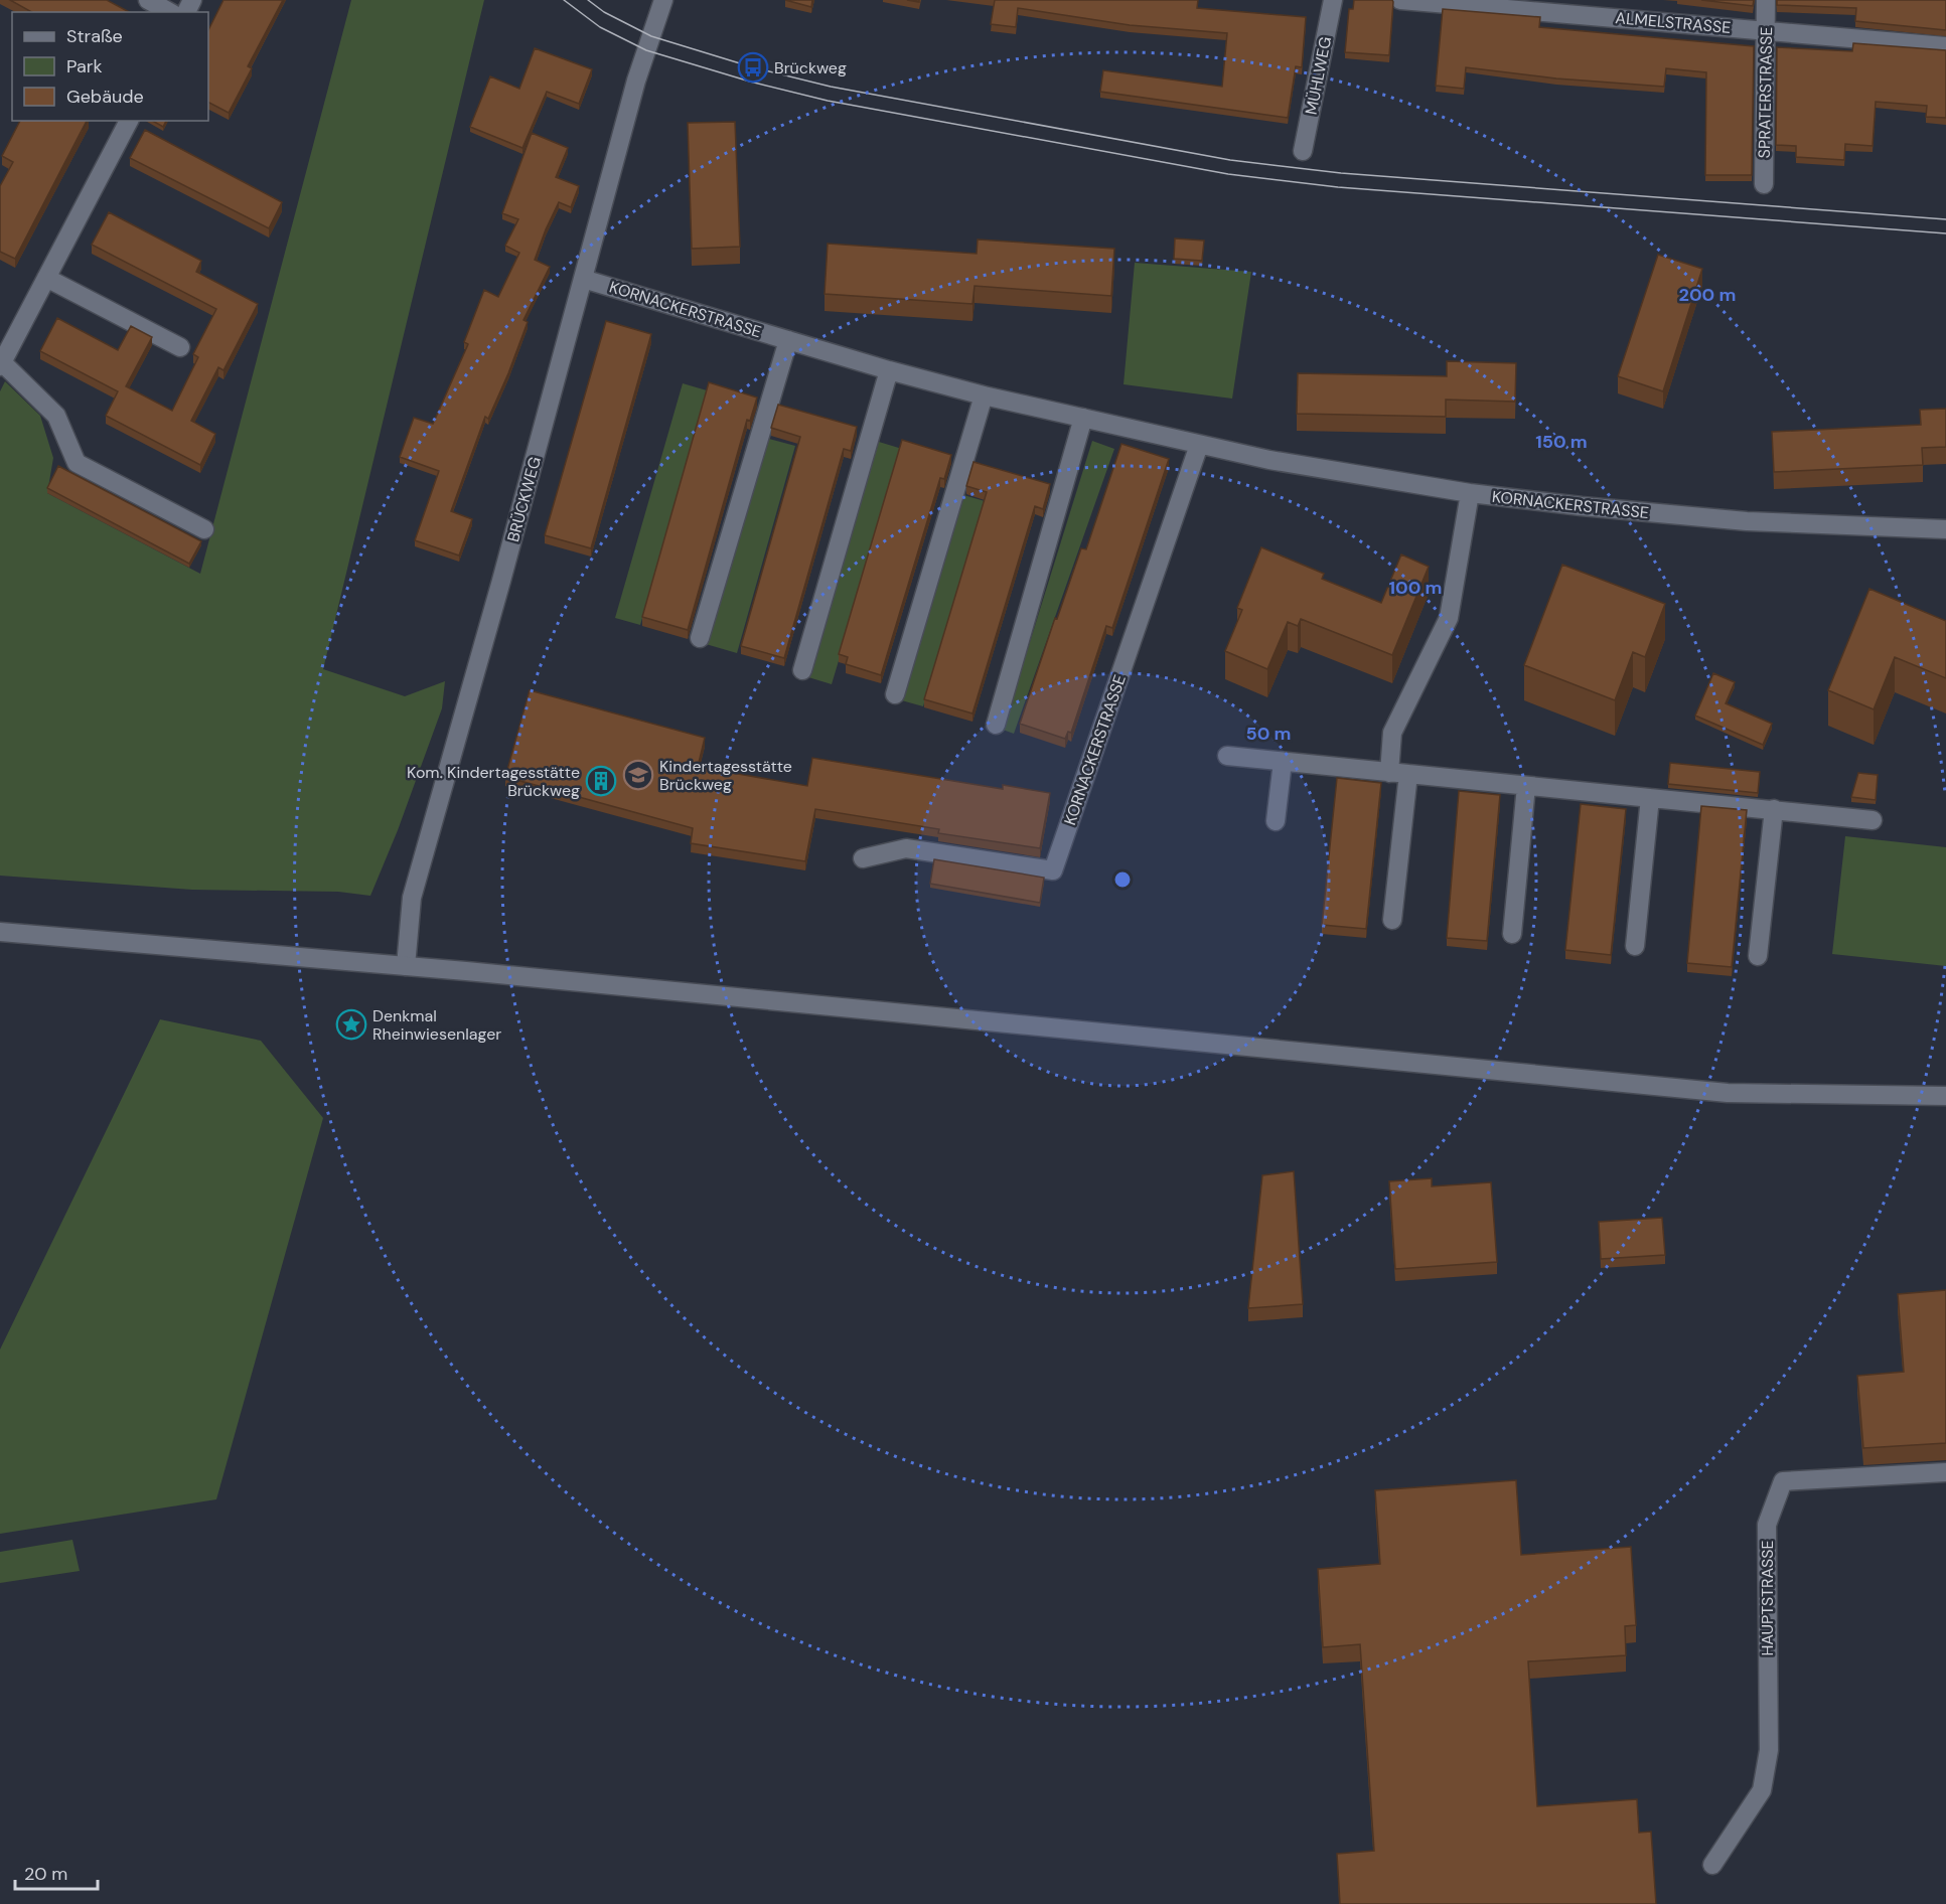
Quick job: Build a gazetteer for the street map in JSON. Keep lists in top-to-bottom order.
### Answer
{
  "streets": {
    "street": [
      "ALMELSTRASSE",
      "MÜHLWEG",
      "SPRATERSTRASSE",
      "KORNACKERSTRASSE",
      "BRÜCKWEG",
      "HAUPTSTRASSE"
    ]
  },
  "crossings": [
    ["ALMELSTRASSE", "SPRATERSTRASSE"],
    ["KORNACKERSTRASSE", "BRÜCKWEG"]
  ],
  "places": {
    "bus stop": ["Brückweg"],
    "school or university": ["Kindertagesstätte Brückweg"],
    "building": ["Kom. Kindertagesstätte Brückweg"],
    "place": ["Denkmal Rheinwiesenlager"]
  },
  "legend": ["Straße", "Park", "Gebäude"],
  "scale_bar": "20 m",
  "rings": [
    "200 m",
    "150 m",
    "100 m",
    "50 m"
  ]
}
